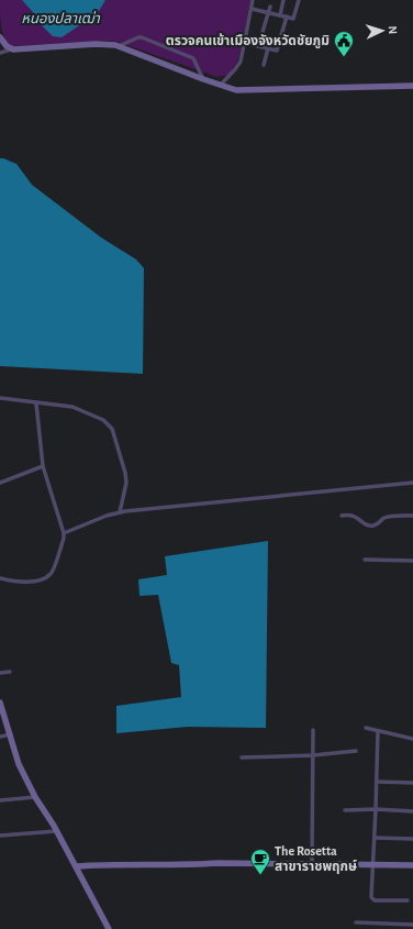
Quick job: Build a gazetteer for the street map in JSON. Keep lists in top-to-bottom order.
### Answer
{
  "water": ["หนองปลาเฒ่า"],
  "places": {
    "public building": ["ตรวจคนเข้าเมืองจังหวัดชัยภูมิ"],
    "cafe": ["The Rosetta สาขาราชพฤกษ์"]
  },
  "north": "right"
}
